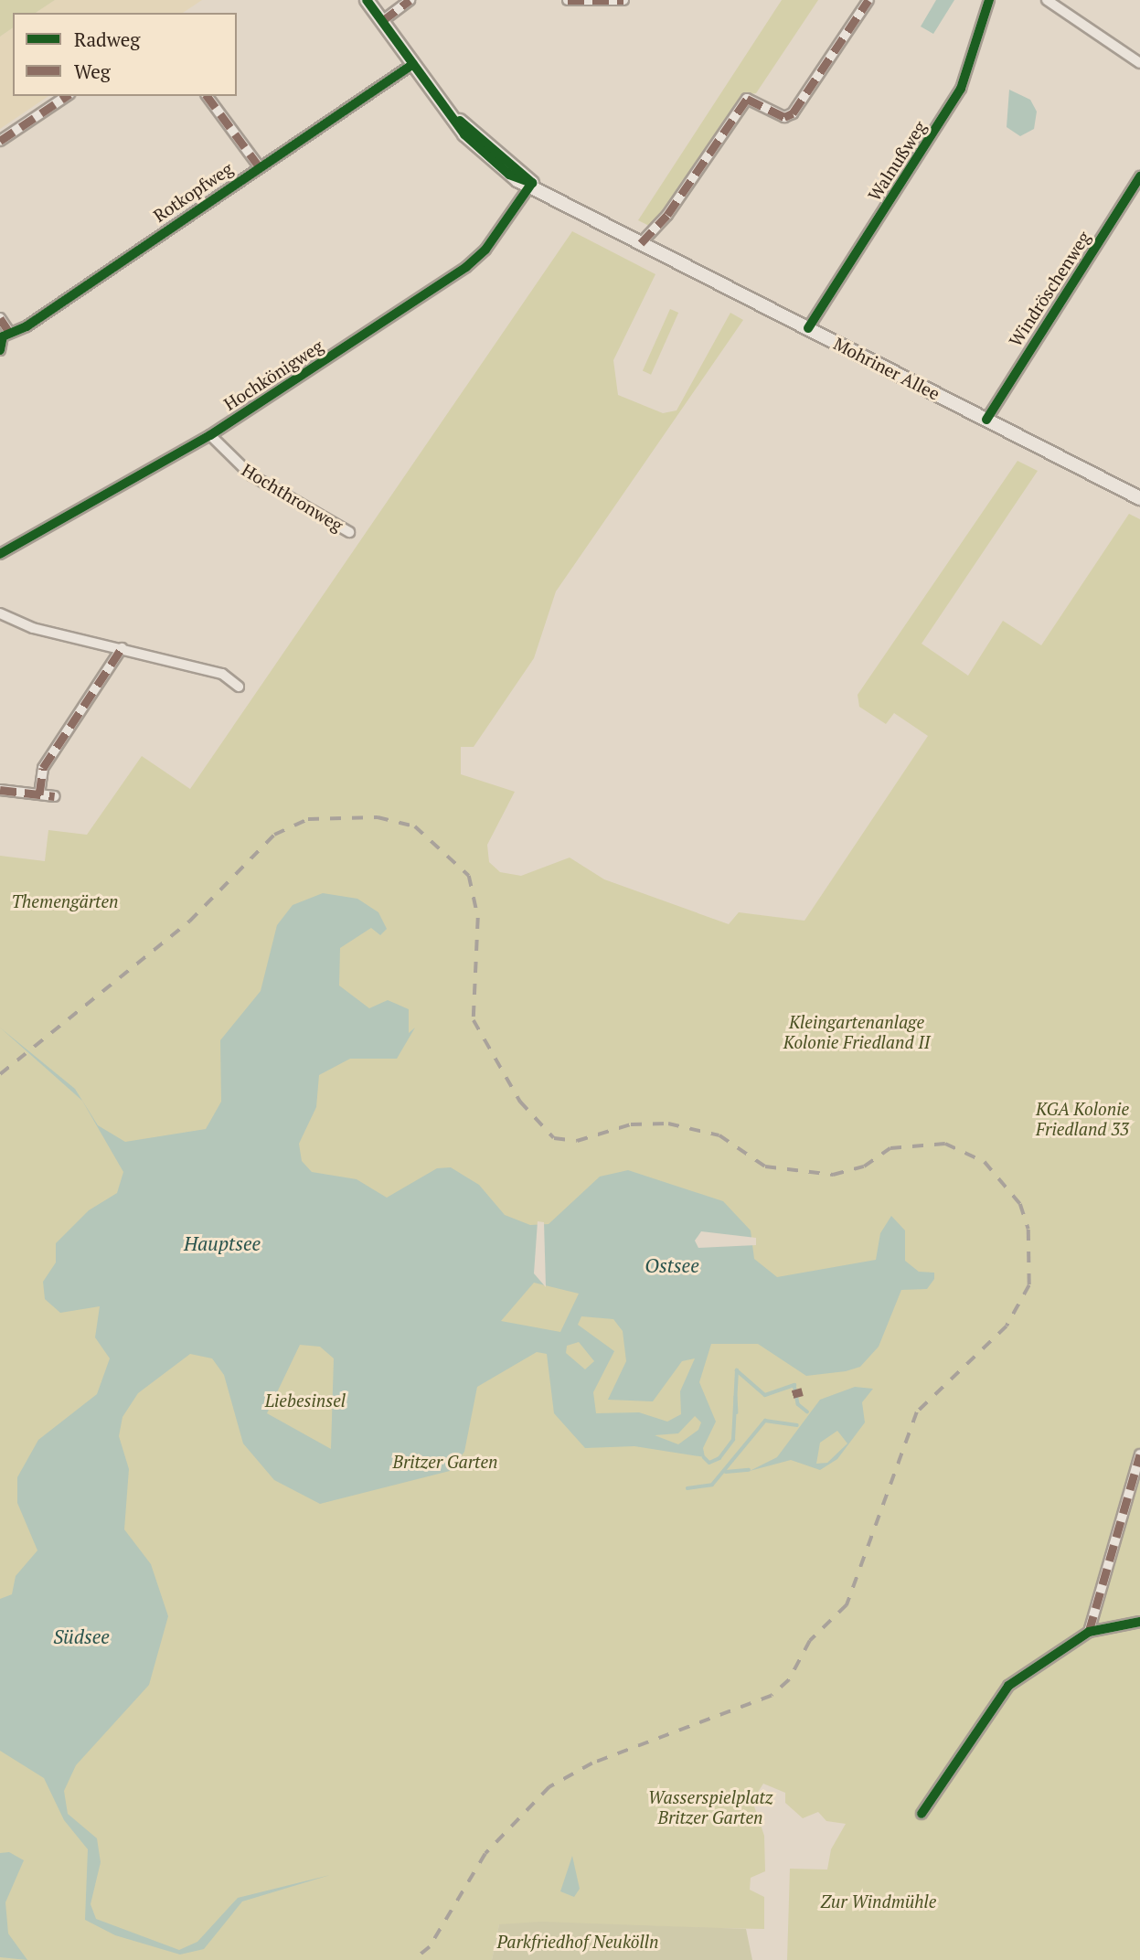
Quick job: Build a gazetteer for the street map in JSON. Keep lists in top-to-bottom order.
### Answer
{
  "streets": {
    "main road": ["Mohriner Allee"],
    "street": [
      "Walnußweg",
      "Rotkopfweg",
      "Windröschenweg",
      "Hochkönigweg",
      "Hochthronweg"
    ]
  },
  "crossings": [
    ["Walnußweg", "Mohriner Allee"],
    ["Rotkopfweg", "Mohriner Allee"],
    ["Windröschenweg", "Mohriner Allee"],
    ["Mohriner Allee", "Hochkönigweg"],
    ["Hochkönigweg", "Hochthronweg"]
  ],
  "water": ["Hauptsee", "Ostsee", "Südsee"],
  "parks": [
    "Themengärten",
    "Kleingartenanlage Kolonie Friedland II",
    "KGA Kolonie Friedland 33",
    "Liebesinsel",
    "Britzer Garten",
    "Wasserspielplatz Britzer Garten",
    "Zur Windmühle",
    "Parkfriedhof Neukölln"
  ],
  "legend": ["Radweg", "Weg"]
}
